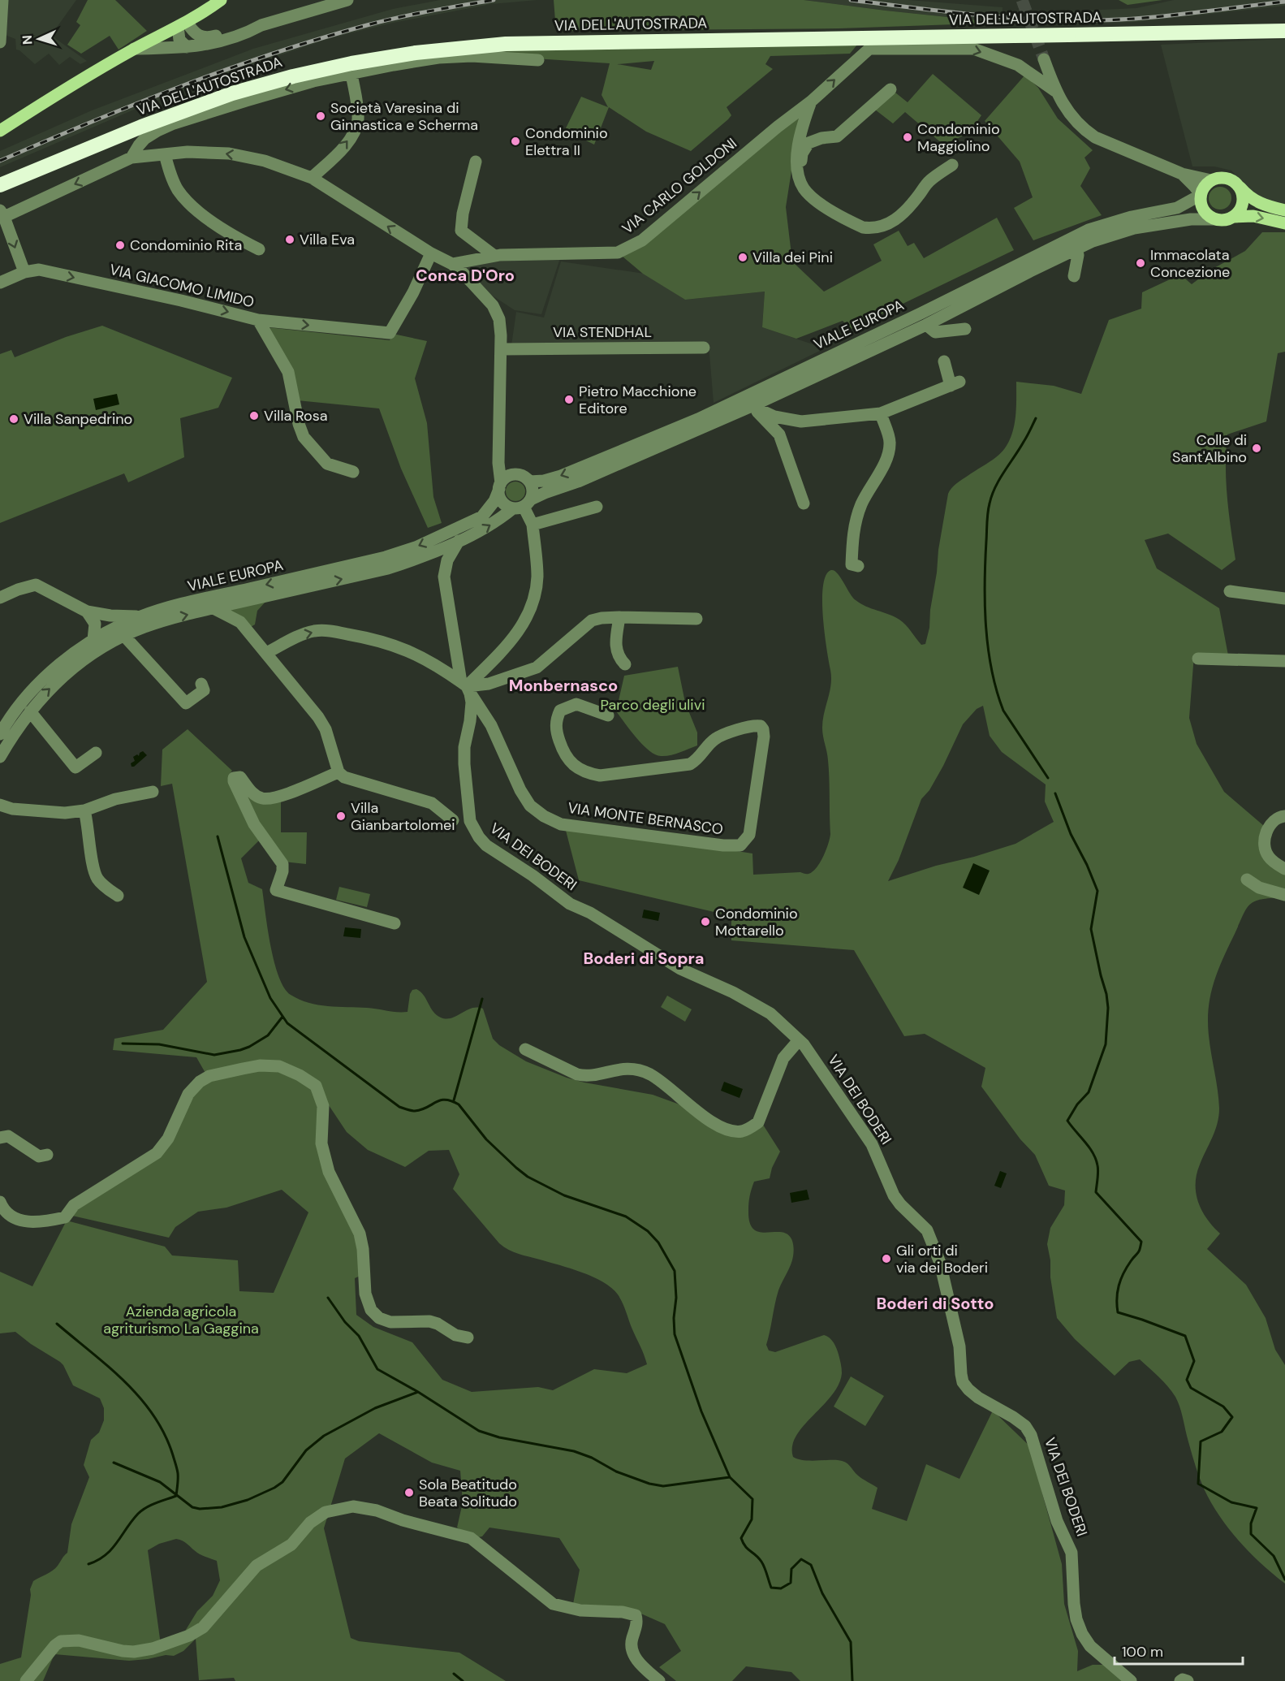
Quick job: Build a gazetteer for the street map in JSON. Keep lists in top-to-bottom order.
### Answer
{
  "streets": {
    "highway": ["VIA DELL'AUTOSTRADA"],
    "street": [
      "VIA CARLO GOLDONI",
      "VIA GIACOMO LIMIDO",
      "VIALE EUROPA",
      "VIA STENDHAL",
      "VIA MONTE BERNASCO",
      "VIA DEI BODERI"
    ]
  },
  "crossings": [
    ["VIALE EUROPA", "VIA MONTE BERNASCO"],
    ["VIA MONTE BERNASCO", "VIA DEI BODERI"]
  ],
  "one_way": ["VIA CARLO GOLDONI", "VIA GIACOMO LIMIDO"],
  "districts": [
    "Conca D'Oro",
    "Monbernasco",
    "Boderi di Sopra",
    "Boderi di Sotto"
  ],
  "parks": ["Parco degli ulivi", "Azienda agricola agriturismo La Gaggina"],
  "places": [
    "Società Varesina di Ginnastica e Scherma",
    "Condominio Maggiolino",
    "Condominio Elettra II",
    "Villa Eva",
    "Condominio Rita",
    "Villa dei Pini",
    "Immacolata Concezione",
    "Pietro Macchione Editore",
    "Villa Rosa",
    "Villa Sanpedrino",
    "Colle di Sant'Albino",
    "Villa Gianbartolomei",
    "Condominio Mottarello",
    "Gli orti di via dei Boderi",
    "Sola Beatitudo Beata Solitudo"
  ],
  "scale_bar": "100 m",
  "north": "left"
}
